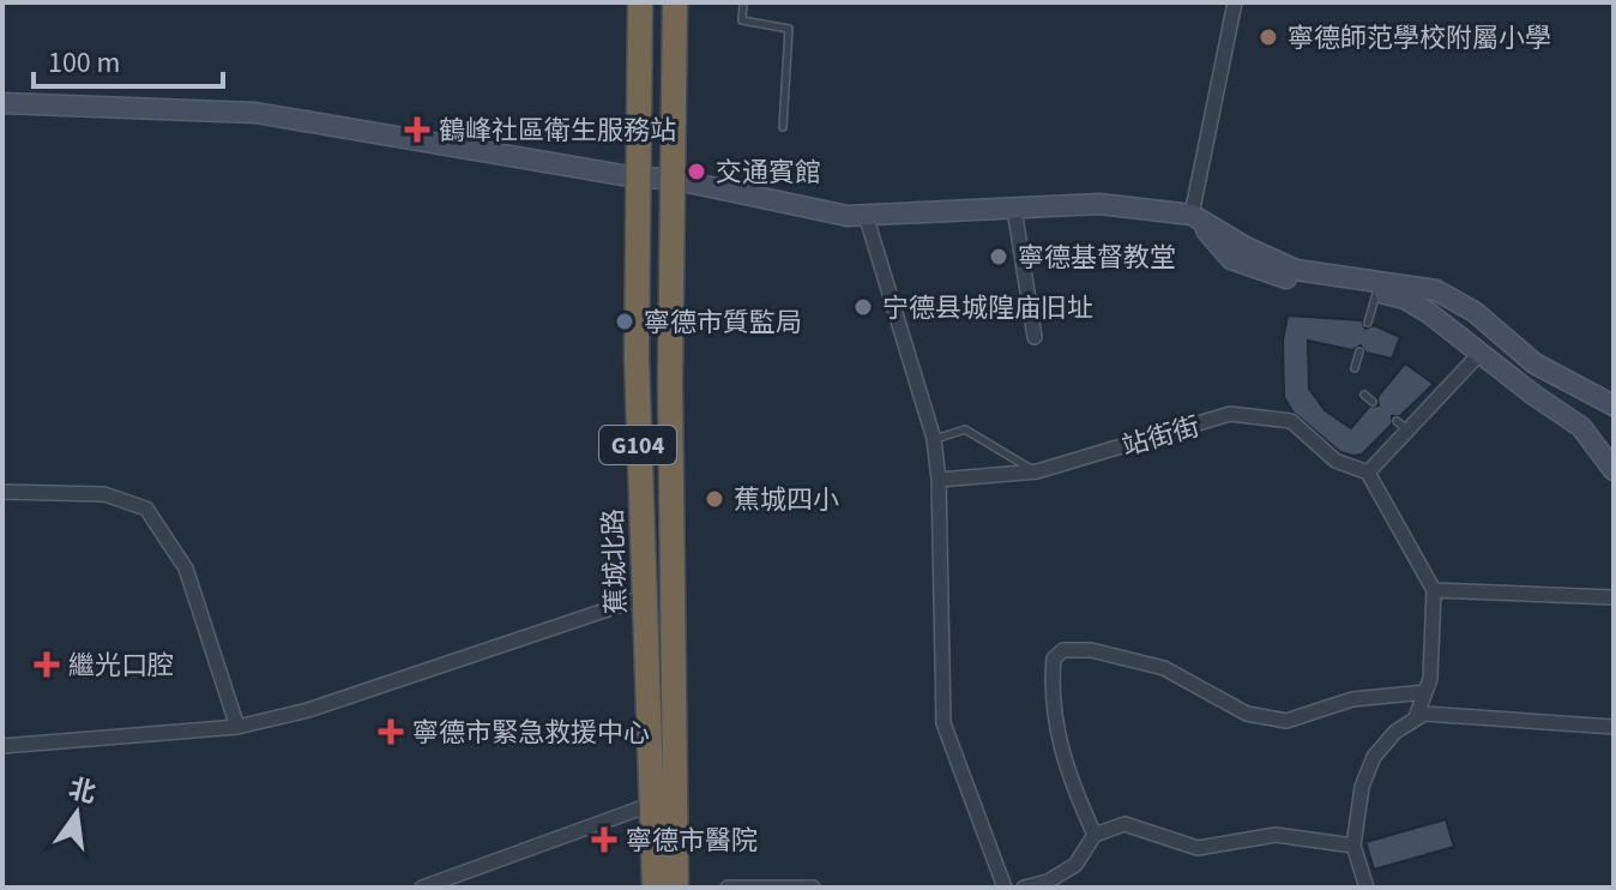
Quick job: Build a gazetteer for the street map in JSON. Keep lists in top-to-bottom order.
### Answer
{
  "streets": {
    "highway": ["G104", "蕉城北路"],
    "street": ["站街街"]
  },
  "places": {
    "other": [
      "寧德師范學校附屬小學",
      "交通賓館",
      "寧德基督教堂",
      "宁德县城隍庙旧址",
      "寧德市質監局",
      "蕉城四小"
    ],
    "health": [
      "鶴峰社區衛生服務站",
      "繼光口腔",
      "寧德市緊急救援中心",
      "寧德市醫院"
    ]
  },
  "scale_bar": "100 m",
  "north": "top"
}
